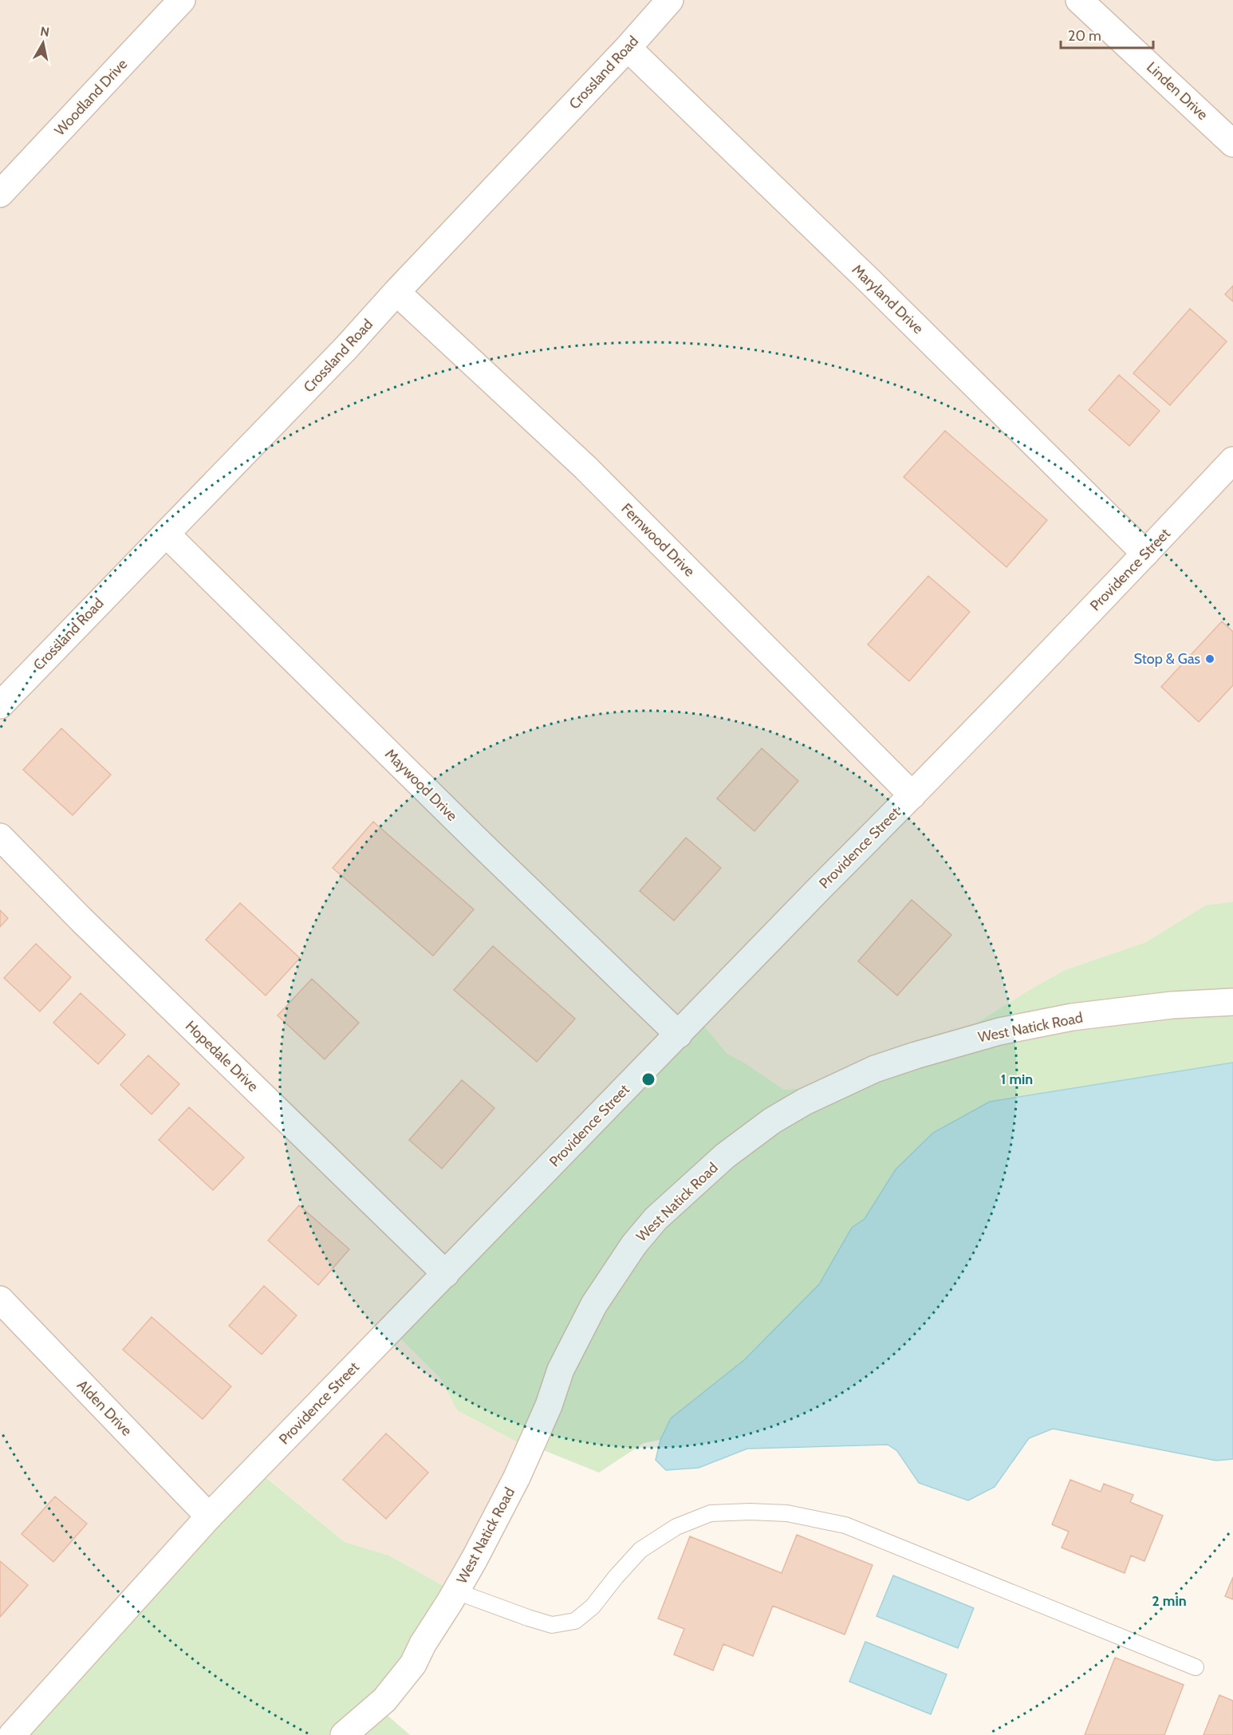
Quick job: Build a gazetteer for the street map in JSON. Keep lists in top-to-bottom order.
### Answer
{
  "streets": {
    "street": [
      "Crossland Road",
      "Linden Drive",
      "Woodland Drive",
      "Maryland Drive",
      "Fernwood Drive",
      "Providence Street",
      "Maywood Drive",
      "West Natick Road",
      "Hopedale Drive",
      "Alden Drive"
    ]
  },
  "crossings": [
    ["Crossland Road", "Maryland Drive"],
    ["Crossland Road", "Fernwood Drive"],
    ["Crossland Road", "Maywood Drive"],
    ["Maryland Drive", "Providence Street"],
    ["Fernwood Drive", "Providence Street"],
    ["Providence Street", "Maywood Drive"],
    ["Providence Street", "Hopedale Drive"],
    ["Providence Street", "Alden Drive"]
  ],
  "places": ["Stop & Gas"],
  "scale_bar": "20 m",
  "north": "top",
  "rings": ["1 min", "2 min"]
}
